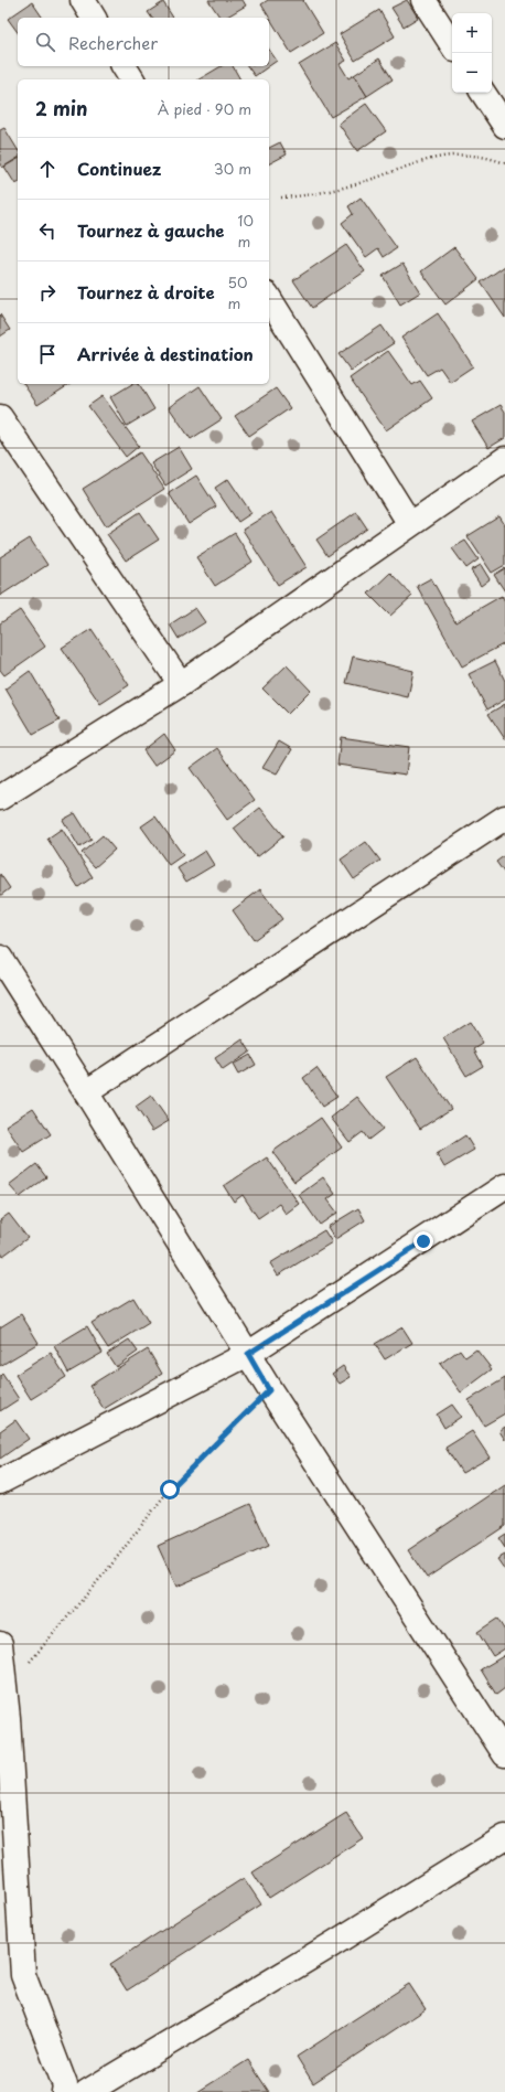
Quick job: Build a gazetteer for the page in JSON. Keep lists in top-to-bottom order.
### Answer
{
  "page": {
    "map_buttons": ["+", "−"],
    "search": "Rechercher",
    "heading": ["2 min", "À pied · 90 m"],
    "list": [
      ["Continuez", "30 m"],
      ["Tournez à gauche", "10 m"],
      ["Tournez à droite", "50 m"],
      "Arrivée à destination"
    ]
  }
}
